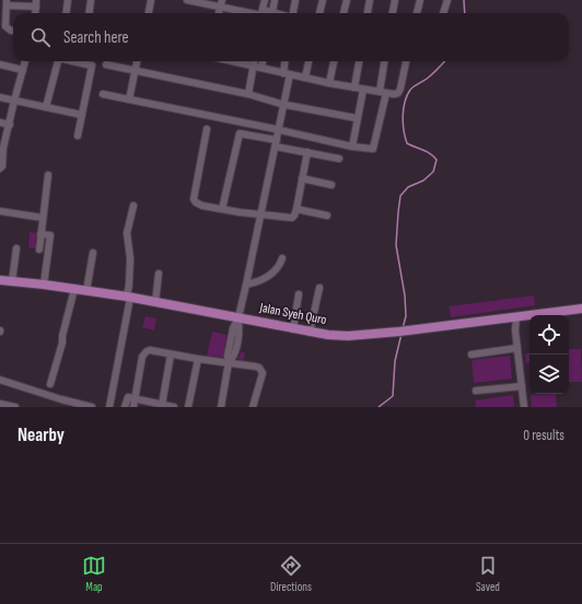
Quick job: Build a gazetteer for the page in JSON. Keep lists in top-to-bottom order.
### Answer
{
  "streets": {
    "main road": ["Jalan Syeh Quro"]
  },
  "page": {
    "search": "Search here",
    "heading": ["Nearby", "0 results"],
    "nav": ["Map", "Directions", "Saved"]
  }
}
